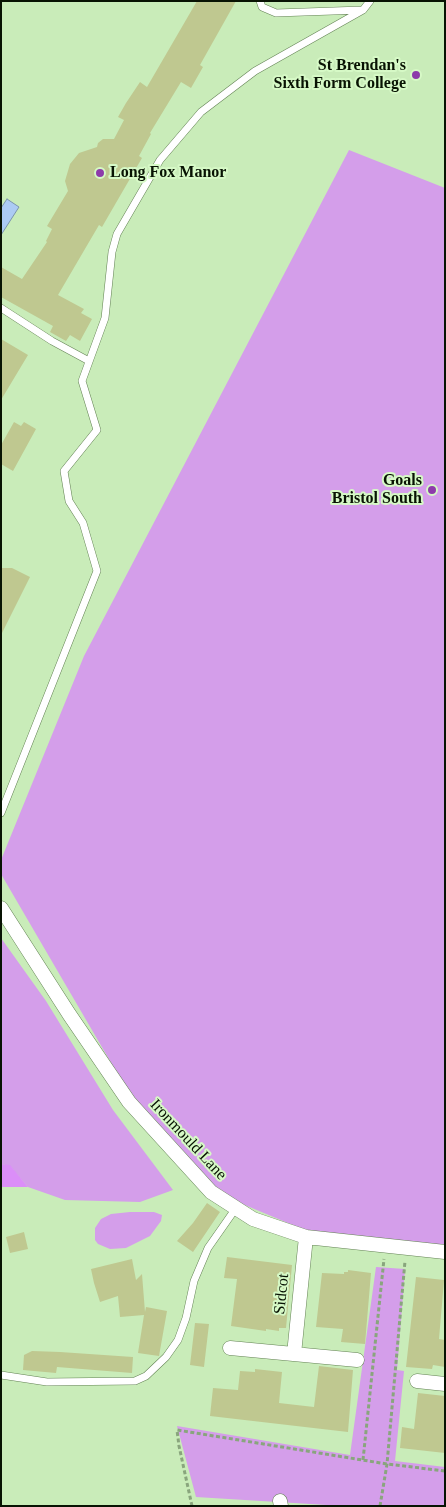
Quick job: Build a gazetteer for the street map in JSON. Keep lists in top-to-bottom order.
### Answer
{
  "streets": {
    "street": ["Ironmould Lane", "Sidcot"]
  },
  "crossings": [
    ["Ironmould Lane", "Sidcot"]
  ],
  "places": ["St Brendan's Sixth Form College", "Long Fox Manor", "Goals Bristol South"]
}
